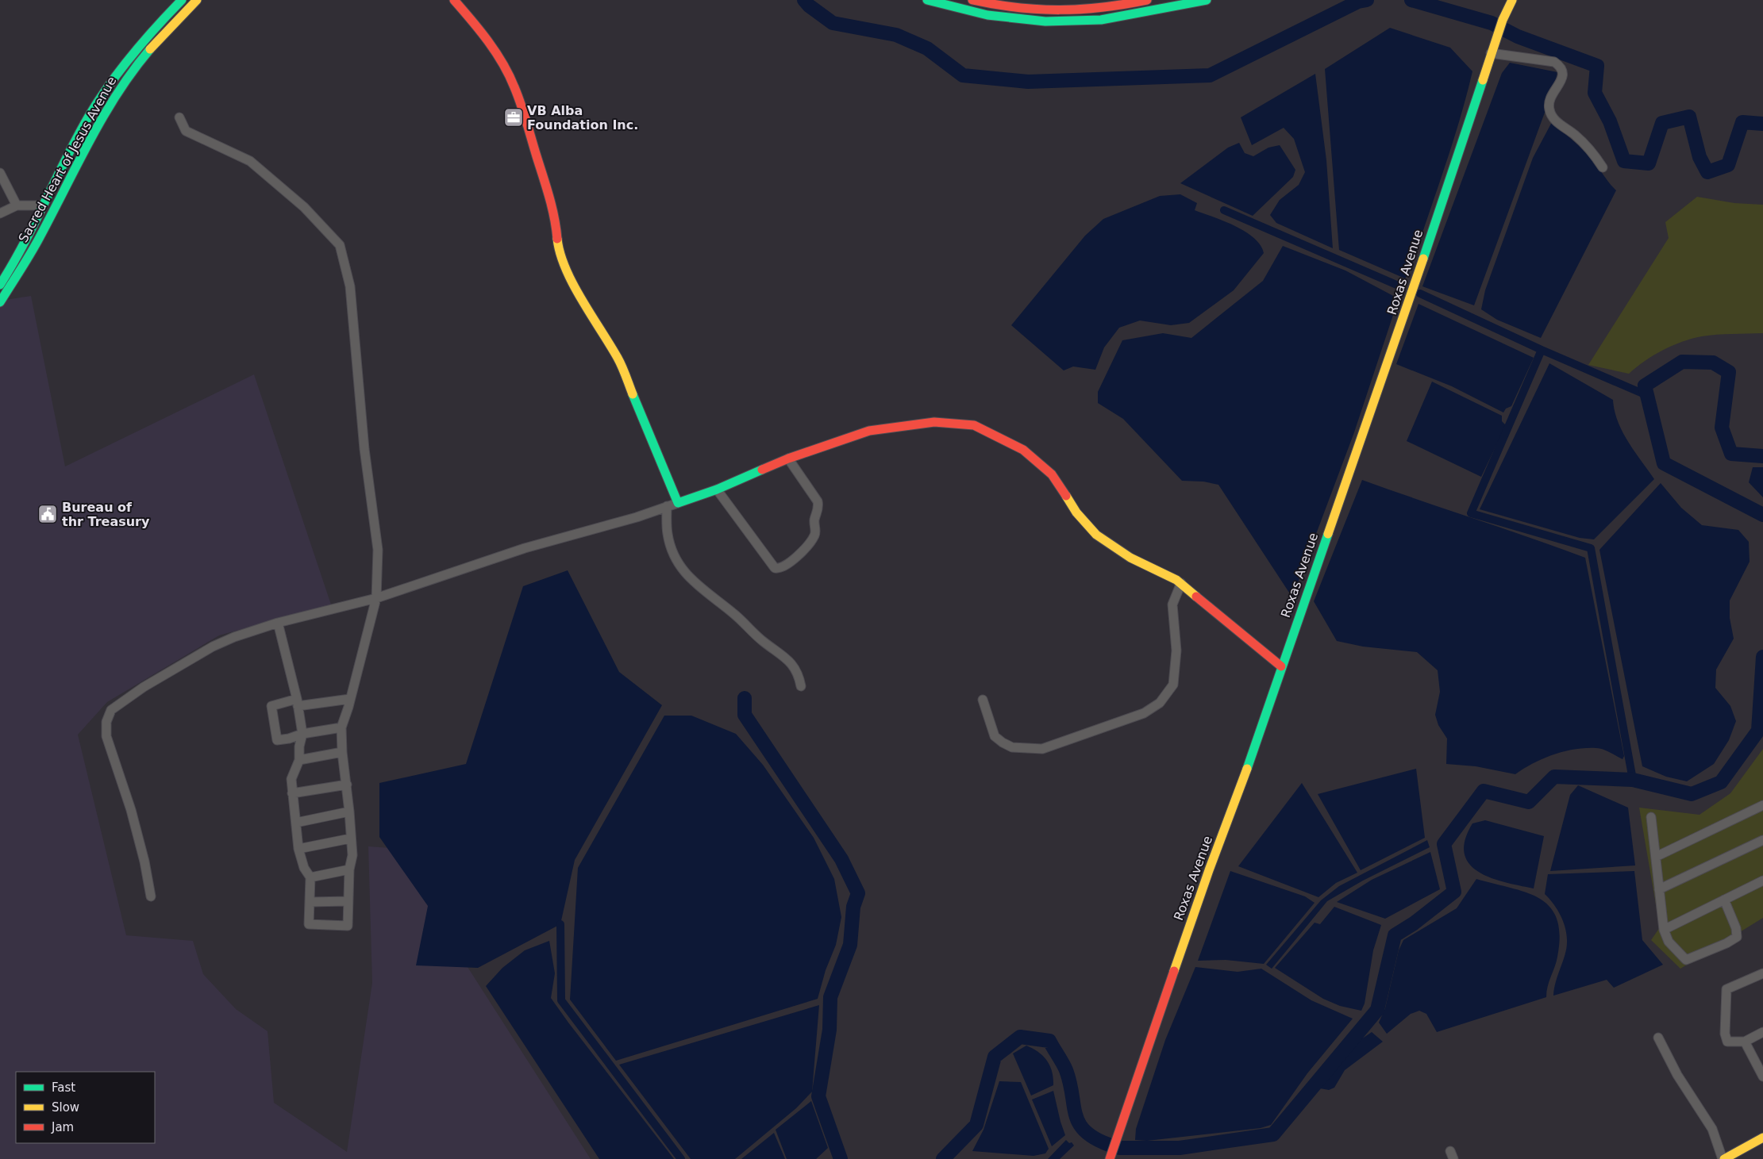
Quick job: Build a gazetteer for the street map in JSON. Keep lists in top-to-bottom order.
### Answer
{
  "streets": {
    "main road": ["Sacred Heart of Jesus Avenue", "Roxas Avenue"]
  },
  "places": {
    "office": ["VB Alba Foundation Inc."],
    "public building": ["Bureau of thr Treasury"]
  },
  "legend": ["Fast", "Slow", "Jam"]
}
